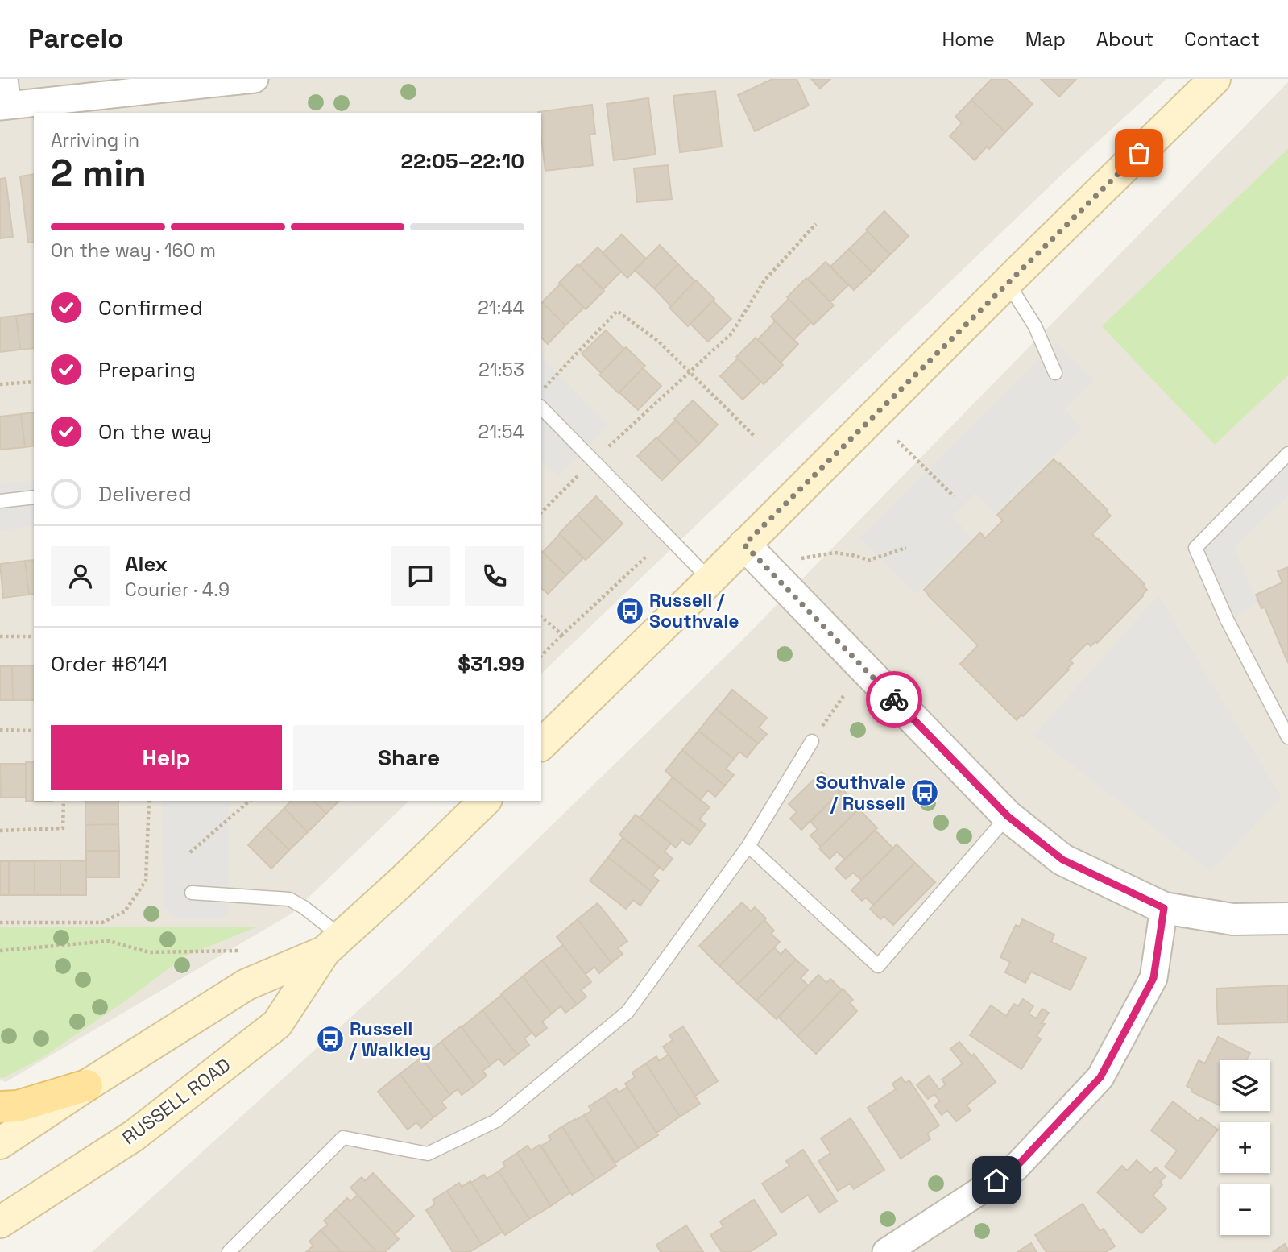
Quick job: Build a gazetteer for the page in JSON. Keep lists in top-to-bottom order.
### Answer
{
  "streets": {
    "main road": ["RUSSELL ROAD"]
  },
  "places": {
    "bus stop": ["Russell / Southvale", "Southvale / Russell", "Russell / Walkley"]
  },
  "page": {
    "header": "Parcelo",
    "nav": [
      "Home",
      "Map",
      "About",
      "Contact"
    ],
    "heading": ["2 min", "Arriving in", "22:05–22:10"],
    "panel": [
      "Alex",
      "Courier · 4.9",
      "Order #6141",
      "$31.99"
    ],
    "bar": "On the way · 160 m",
    "list": [
      ["Confirmed", "21:44"],
      ["Preparing", "21:53"],
      ["On the way", "21:54"],
      "Delivered"
    ],
    "buttons": ["Help", "Share"],
    "map_buttons": ["+", "−"]
  }
}
